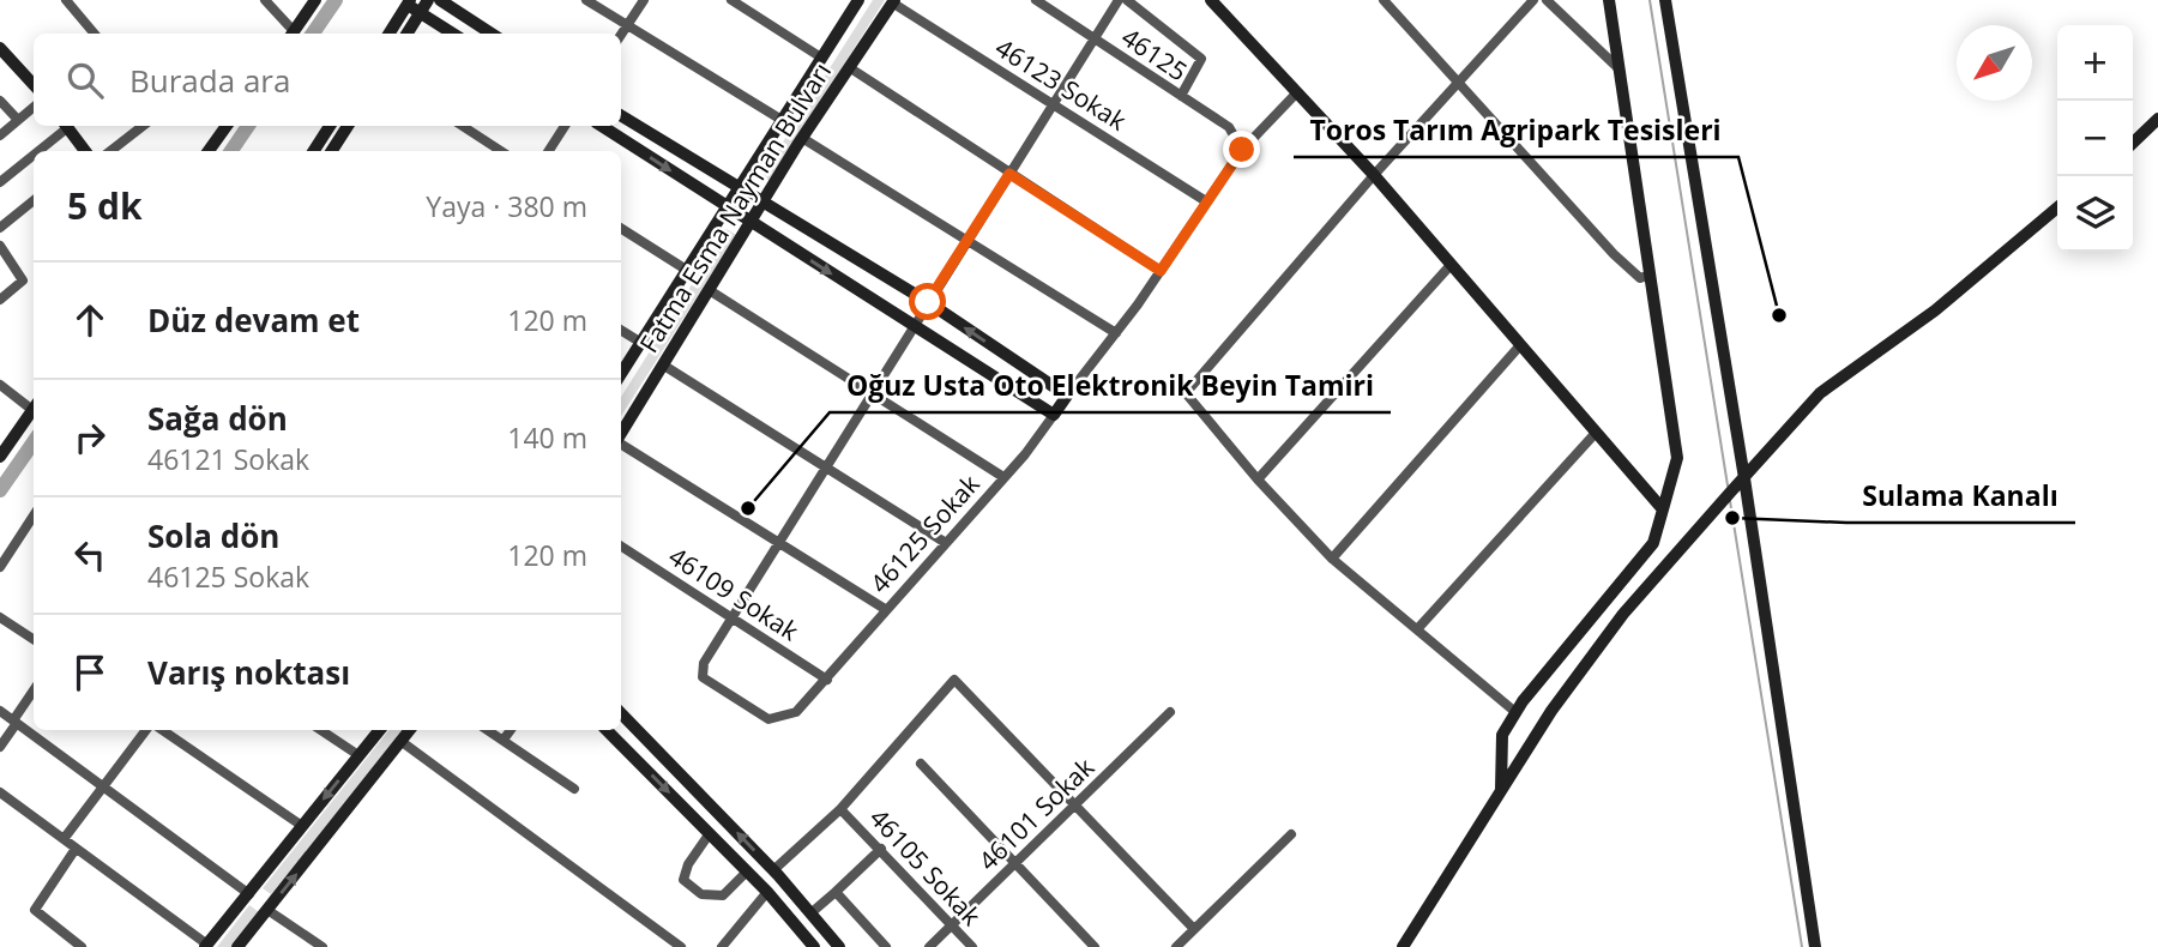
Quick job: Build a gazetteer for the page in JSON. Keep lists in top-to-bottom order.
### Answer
{
  "streets": {
    "street": [
      "46125",
      "46123 Sokak",
      "Fatma Esma Nayman Bulvarı",
      "46125 Sokak",
      "46109 Sokak",
      "46101 Sokak",
      "46105 Sokak"
    ]
  },
  "crossings": [
    ["46123 Sokak", "Fatma Esma Nayman Bulvarı"],
    ["46125 Sokak", "46109 Sokak"],
    ["46101 Sokak", "46105 Sokak"]
  ],
  "places": ["Toros Tarım Agripark Tesisleri", "Oğuz Usta Oto Elektronik Beyin Tamiri", "Sulama Kanalı"],
  "north": "bottom left",
  "page": {
    "map_buttons": ["+", "−"],
    "search": "Burada ara",
    "heading": ["5 dk", "Yaya · 380 m"],
    "list": [
      ["Düz devam et", "120 m"],
      ["Sağa dön", "46121 Sokak", "140 m"],
      ["Sola dön", "46125 Sokak", "120 m"],
      "Varış noktası"
    ]
  }
}
